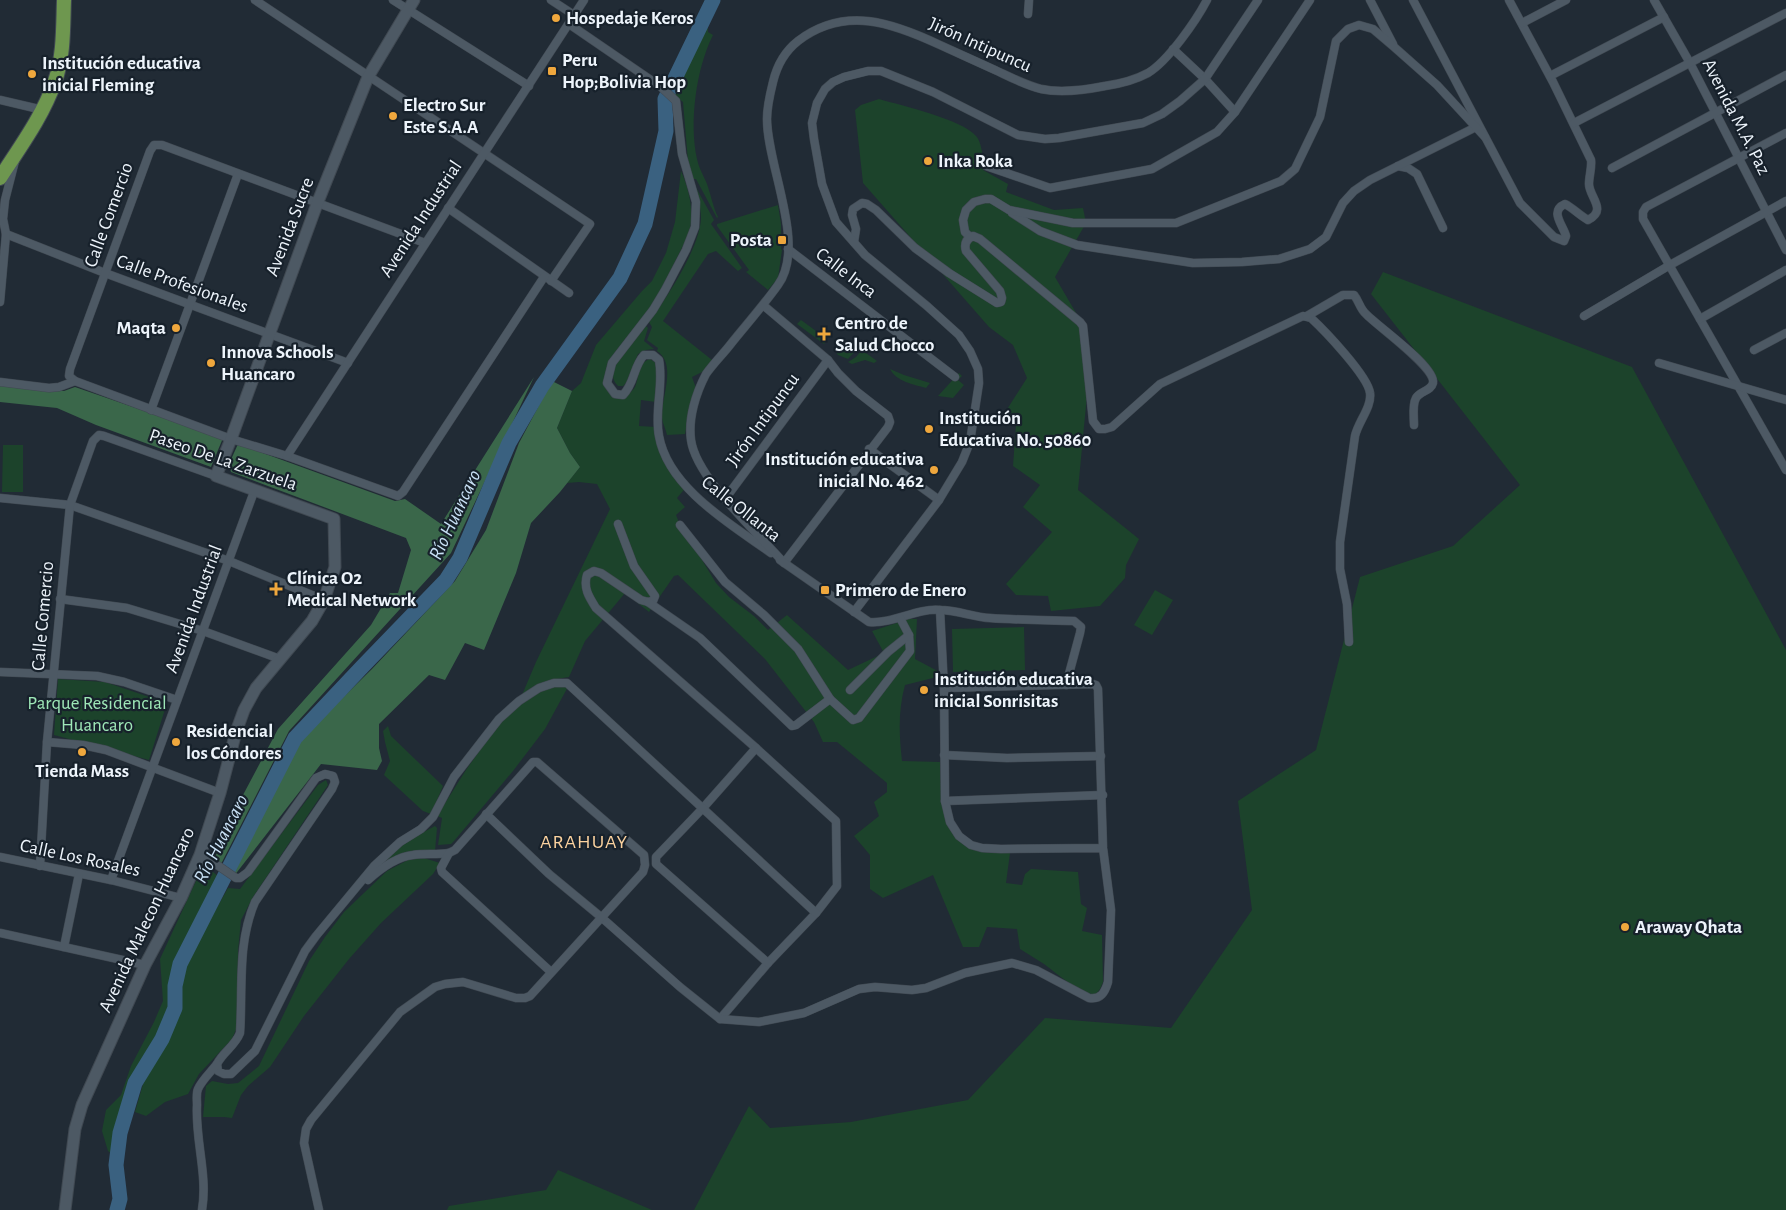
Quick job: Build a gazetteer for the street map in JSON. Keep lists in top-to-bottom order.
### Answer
{
  "streets": {
    "street": [
      "Jirón Intipuncu",
      "Avenida M.A. Paz",
      "Calle Comercio",
      "Avenida Industrial",
      "Avenida Sucre",
      "Calle Inca",
      "Calle Profesionales",
      "Paseo De La Zarzuela",
      "Calle Ollanta",
      "Calle Los Rosales",
      "Avenida Malecon Huancaro"
    ]
  },
  "crossings": [
    ["Jirón Intipuncu", "Calle Inca"],
    ["Jirón Intipuncu", "Calle Ollanta"],
    ["Calle Comercio", "Calle Profesionales"],
    ["Calle Comercio", "Paseo De La Zarzuela"],
    ["Calle Comercio", "Calle Los Rosales"],
    ["Avenida Industrial", "Calle Profesionales"],
    ["Avenida Industrial", "Paseo De La Zarzuela"],
    ["Avenida Industrial", "Calle Ollanta"],
    ["Avenida Industrial", "Calle Los Rosales"],
    ["Avenida Sucre", "Calle Profesionales"],
    ["Avenida Sucre", "Paseo De La Zarzuela"],
    ["Paseo De La Zarzuela", "Avenida Malecon Huancaro"],
    ["Calle Los Rosales", "Avenida Malecon Huancaro"]
  ],
  "districts": ["ARAHUAY"],
  "water": ["Río Huancaro"],
  "parks": ["Parque Residencial Huancaro"],
  "places": {
    "other": [
      "Hospedaje Keros",
      "Institución educativa inicial Fleming",
      "Electro Sur Este S.A.A",
      "Inka Roka",
      "Maqta",
      "Innova Schools Huancaro",
      "Institución Educativa No. 50860",
      "Institución educativa inicial No. 462",
      "Institución educativa inicial Sonrisitas",
      "Residencial los Cóndores",
      "Tienda Mass",
      "Araway Qhata"
    ],
    "transit": ["Peru Hop;Bolivia Hop", "Posta", "Primero de Enero"],
    "health": ["Centro de Salud Chocco", "Clínica O2 Medical Network"]
  }
}
